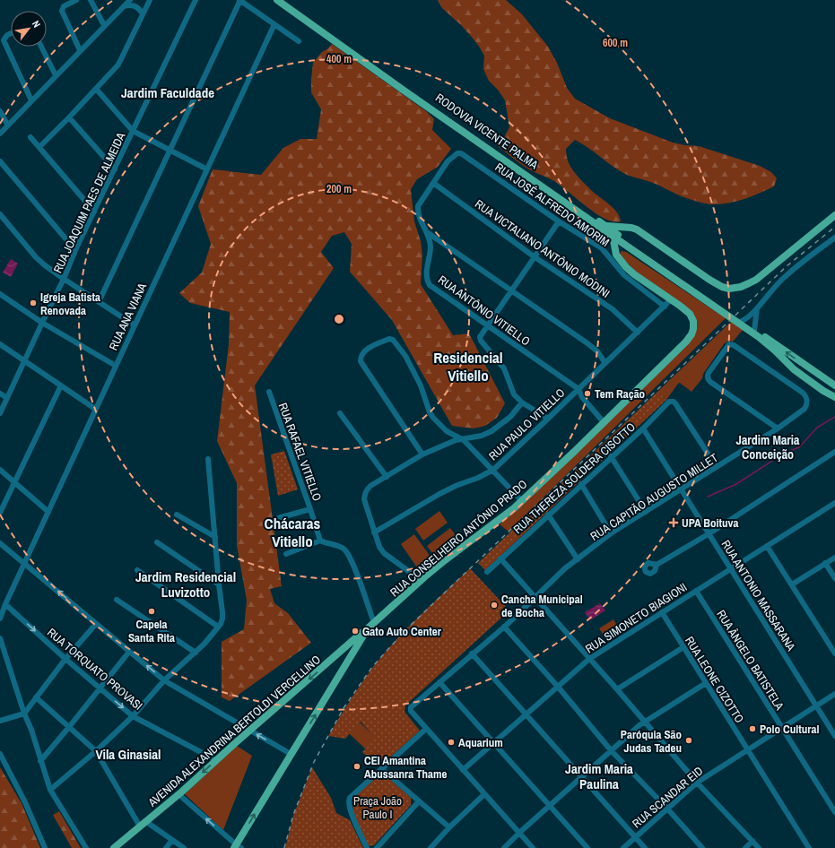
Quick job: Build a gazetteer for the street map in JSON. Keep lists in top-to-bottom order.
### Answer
{
  "streets": {
    "main road": ["RODOVIA VICENTE PALMA", "RUA CONSELHEIRO ANTÔNIO PRADO", "AVENIDA ALEXANDRINA BERTOLDI VERCELLINO"],
    "street": [
      "RUA JOAQUIM PAES DE ALMEIDA",
      "RUA JOSÉ ALFREDO AMORIM",
      "RUA VICTALIANO ANTÔNIO MODINI",
      "RUA ANTÔNIO VITIELLO",
      "RUA ANA VIANA",
      "RUA PAULO VITIELLO",
      "RUA RAFAEL VITIELLO",
      "RUA THEREZA SOLDERA CISOTTO",
      "RUA CAPITÃO AUGUSTO MILLET",
      "RUA ANTONIO MASSARANA",
      "RUA SIMONETO BIAGIONI",
      "RUA ÂNGELO BATISTELA",
      "RUA TORQUATO PROVASI",
      "RUA LEONE CIZOTTO",
      "RUA SCANDAR EID"
    ]
  },
  "crossings": [
    ["RUA JOSÉ ALFREDO AMORIM", "RUA ANTÔNIO VITIELLO"],
    ["RUA JOSÉ ALFREDO AMORIM", "RUA PAULO VITIELLO"],
    ["RUA VICTALIANO ANTÔNIO MODINI", "RUA ANTÔNIO VITIELLO"],
    ["RUA VICTALIANO ANTÔNIO MODINI", "RUA PAULO VITIELLO"],
    ["RUA ANTÔNIO VITIELLO", "RUA PAULO VITIELLO"],
    ["RUA ANTÔNIO VITIELLO", "RUA CONSELHEIRO ANTÔNIO PRADO"],
    ["RUA ANA VIANA", "RUA TORQUATO PROVASI"],
    ["RUA PAULO VITIELLO", "RUA CONSELHEIRO ANTÔNIO PRADO"],
    ["RUA THEREZA SOLDERA CISOTTO", "RUA CAPITÃO AUGUSTO MILLET"],
    ["RUA THEREZA SOLDERA CISOTTO", "RUA ANTONIO MASSARANA"],
    ["RUA CAPITÃO AUGUSTO MILLET", "RUA ANTONIO MASSARANA"],
    ["RUA CONSELHEIRO ANTÔNIO PRADO", "AVENIDA ALEXANDRINA BERTOLDI VERCELLINO"],
    ["RUA ANTONIO MASSARANA", "RUA SIMONETO BIAGIONI"],
    ["RUA ANTONIO MASSARANA", "RUA SCANDAR EID"],
    ["RUA SIMONETO BIAGIONI", "RUA ÂNGELO BATISTELA"],
    ["RUA SIMONETO BIAGIONI", "RUA LEONE CIZOTTO"],
    ["RUA ÂNGELO BATISTELA", "RUA SCANDAR EID"],
    ["RUA TORQUATO PROVASI", "AVENIDA ALEXANDRINA BERTOLDI VERCELLINO"],
    ["RUA LEONE CIZOTTO", "RUA SCANDAR EID"]
  ],
  "one_way": ["AVENIDA ALEXANDRINA BERTOLDI VERCELLINO"],
  "districts": [
    "Jardim Faculdade",
    "Residencial Vitiello",
    "Jardim Maria Conceição",
    "Chácaras Vitiello",
    "Jardim Residencial Luvizotto",
    "Vila Ginasial",
    "Jardim Maria Paulina"
  ],
  "parks": ["Praça João Paulo I"],
  "places": {
    "other": [
      "Igreja Batista Renovada",
      "Tem Ração",
      "Cancha Municipal de Bocha",
      "Capela Santa Rita",
      "Gato Auto Center",
      "Polo Cultural",
      "Paróquia São Judas Tadeu",
      "Aquarium",
      "CEI Amantina Abussanra Thame"
    ],
    "health": ["UPA Boituva"]
  },
  "north": "top right",
  "rings": ["600 m", "400 m", "200 m"]
}
